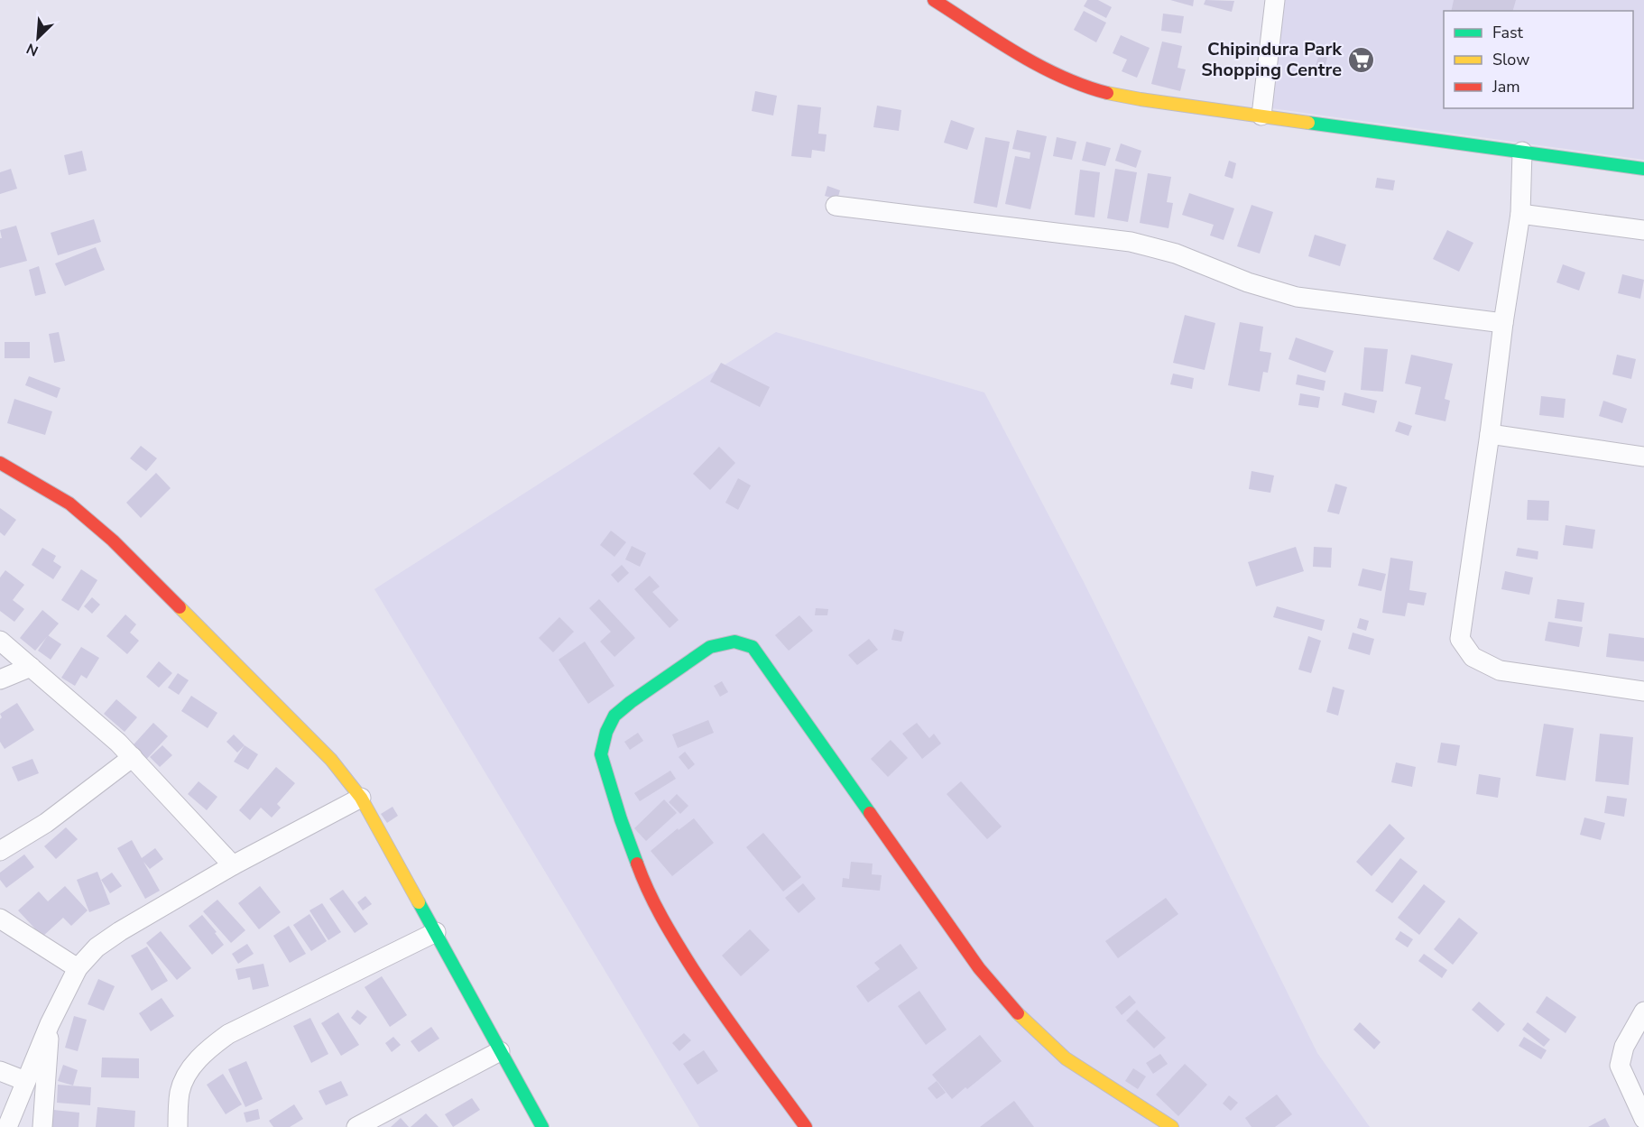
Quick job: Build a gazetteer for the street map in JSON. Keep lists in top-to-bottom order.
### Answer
{
  "places": {
    "supermarket": ["Chipindura Park Shopping Centre"]
  },
  "legend": ["Fast", "Slow", "Jam"],
  "north": "bottom left"
}
